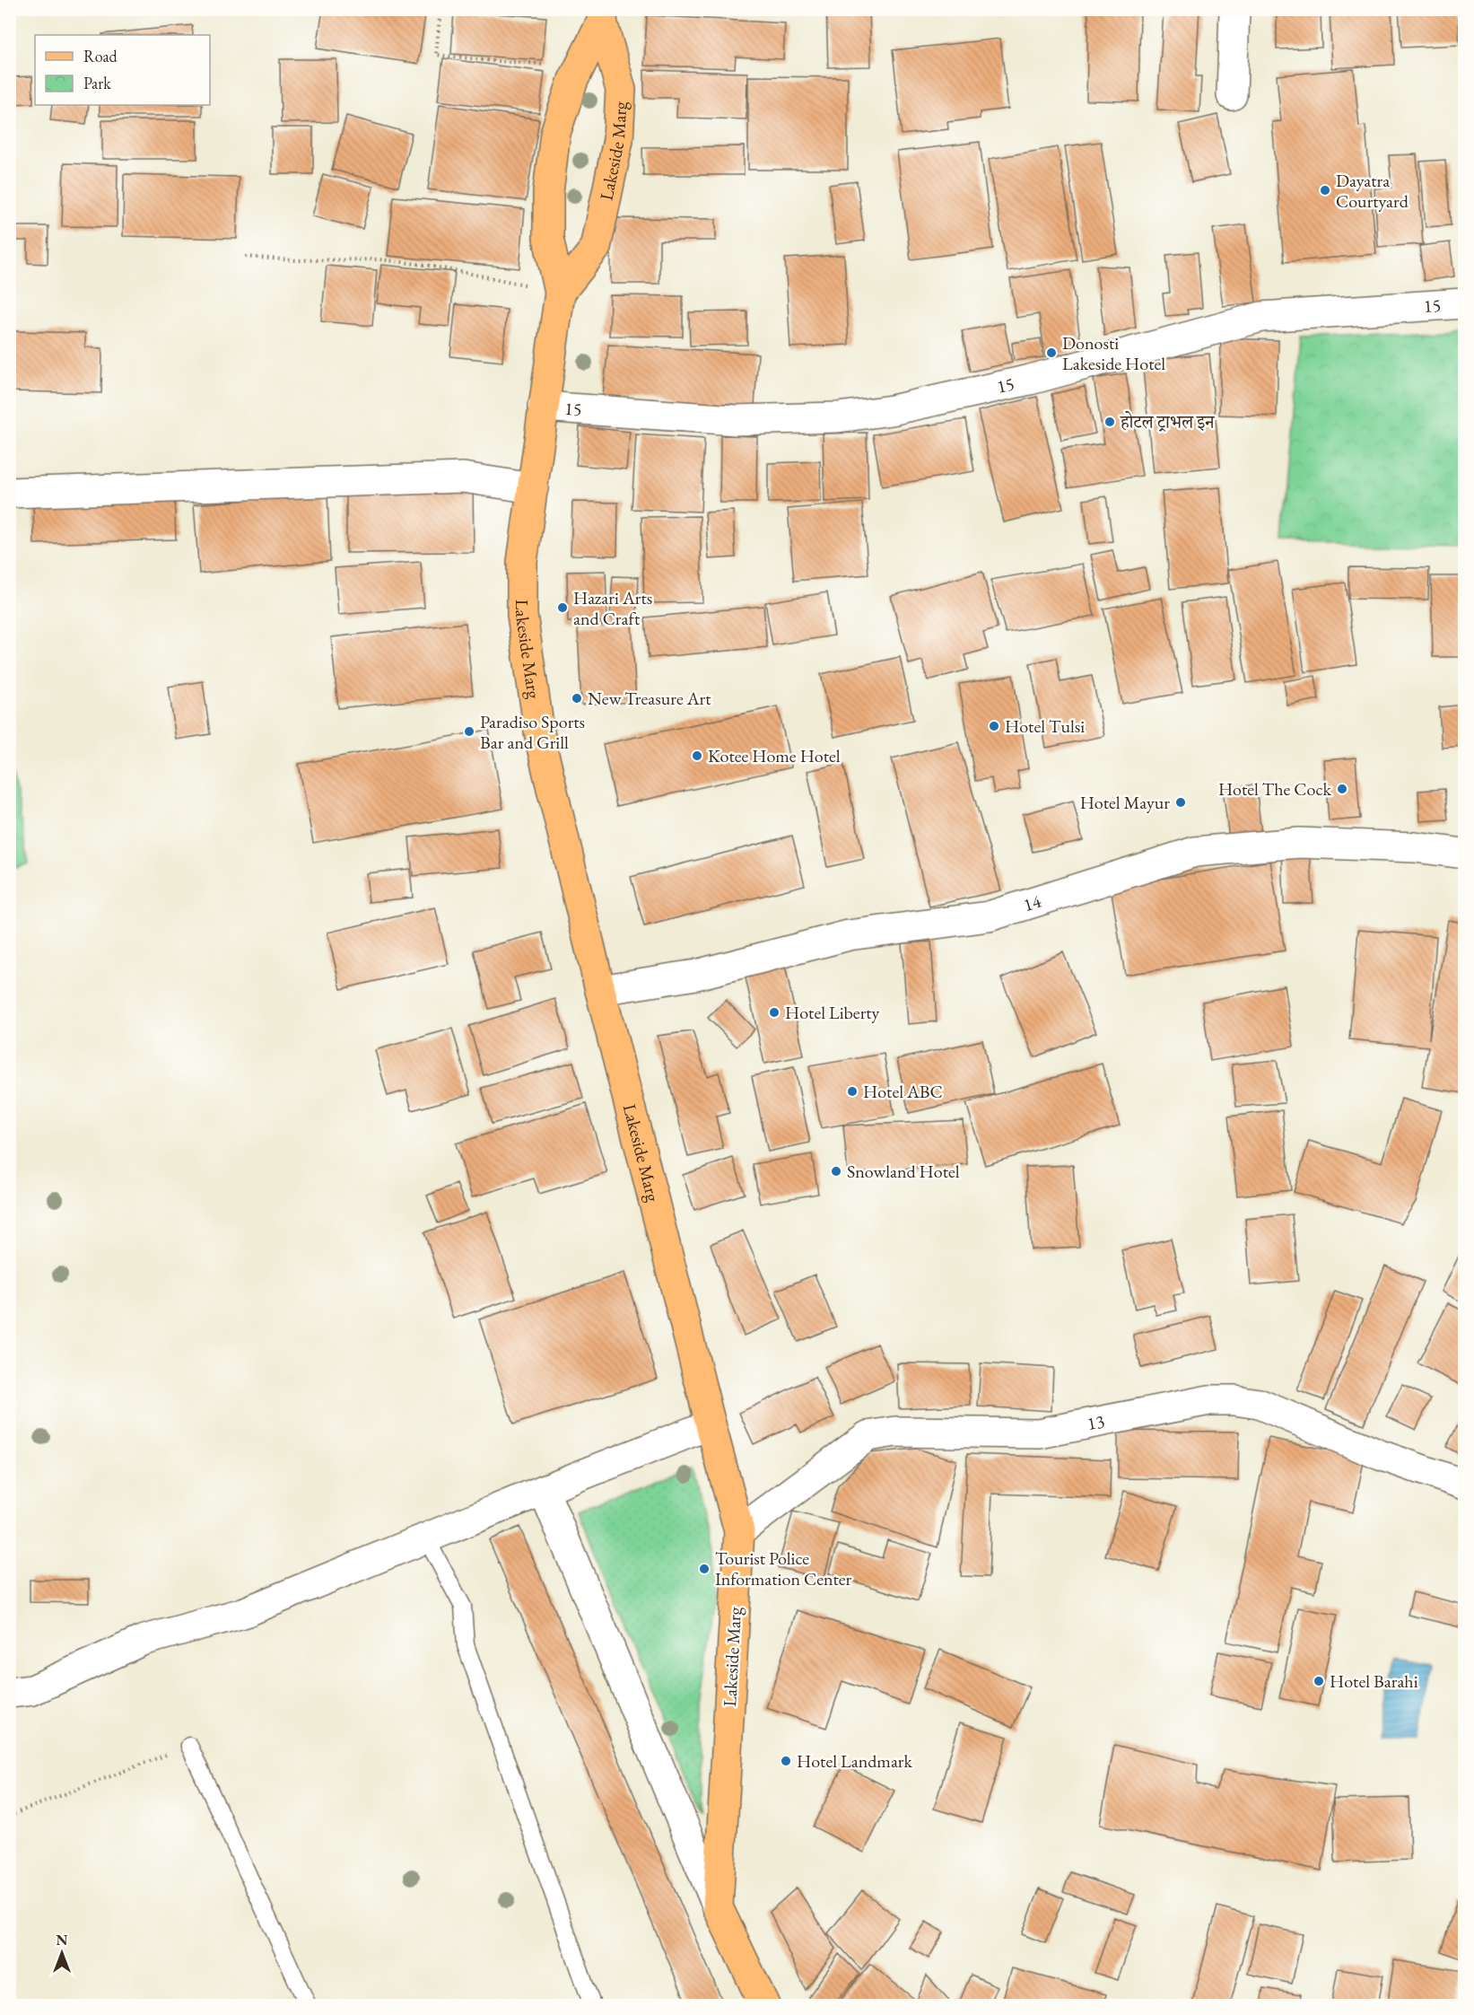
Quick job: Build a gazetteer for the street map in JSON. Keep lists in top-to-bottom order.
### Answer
{
  "streets": {
    "main road": ["Lakeside Marg"],
    "street": ["15", "14", "13"]
  },
  "crossings": [
    ["Lakeside Marg", "15"],
    ["Lakeside Marg", "14"],
    ["Lakeside Marg", "13"]
  ],
  "places": [
    "Dayatra Courtyard",
    "Donosti Lakeside Hotel",
    "होटल ट्राभल इन",
    "Hazari Arts and Craft",
    "New Treasure Art",
    "Hotel Tulsi",
    "Paradiso Sports Bar and Grill",
    "Kotee Home Hotel",
    "Hotel The Cock",
    "Hotel Mayur",
    "Hotel Liberty",
    "Hotel ABC",
    "Snowland Hotel",
    "Tourist Police Information Center",
    "Hotel Barahi",
    "Hotel Landmark"
  ],
  "legend": ["Road", "Park"],
  "north": "top"
}
